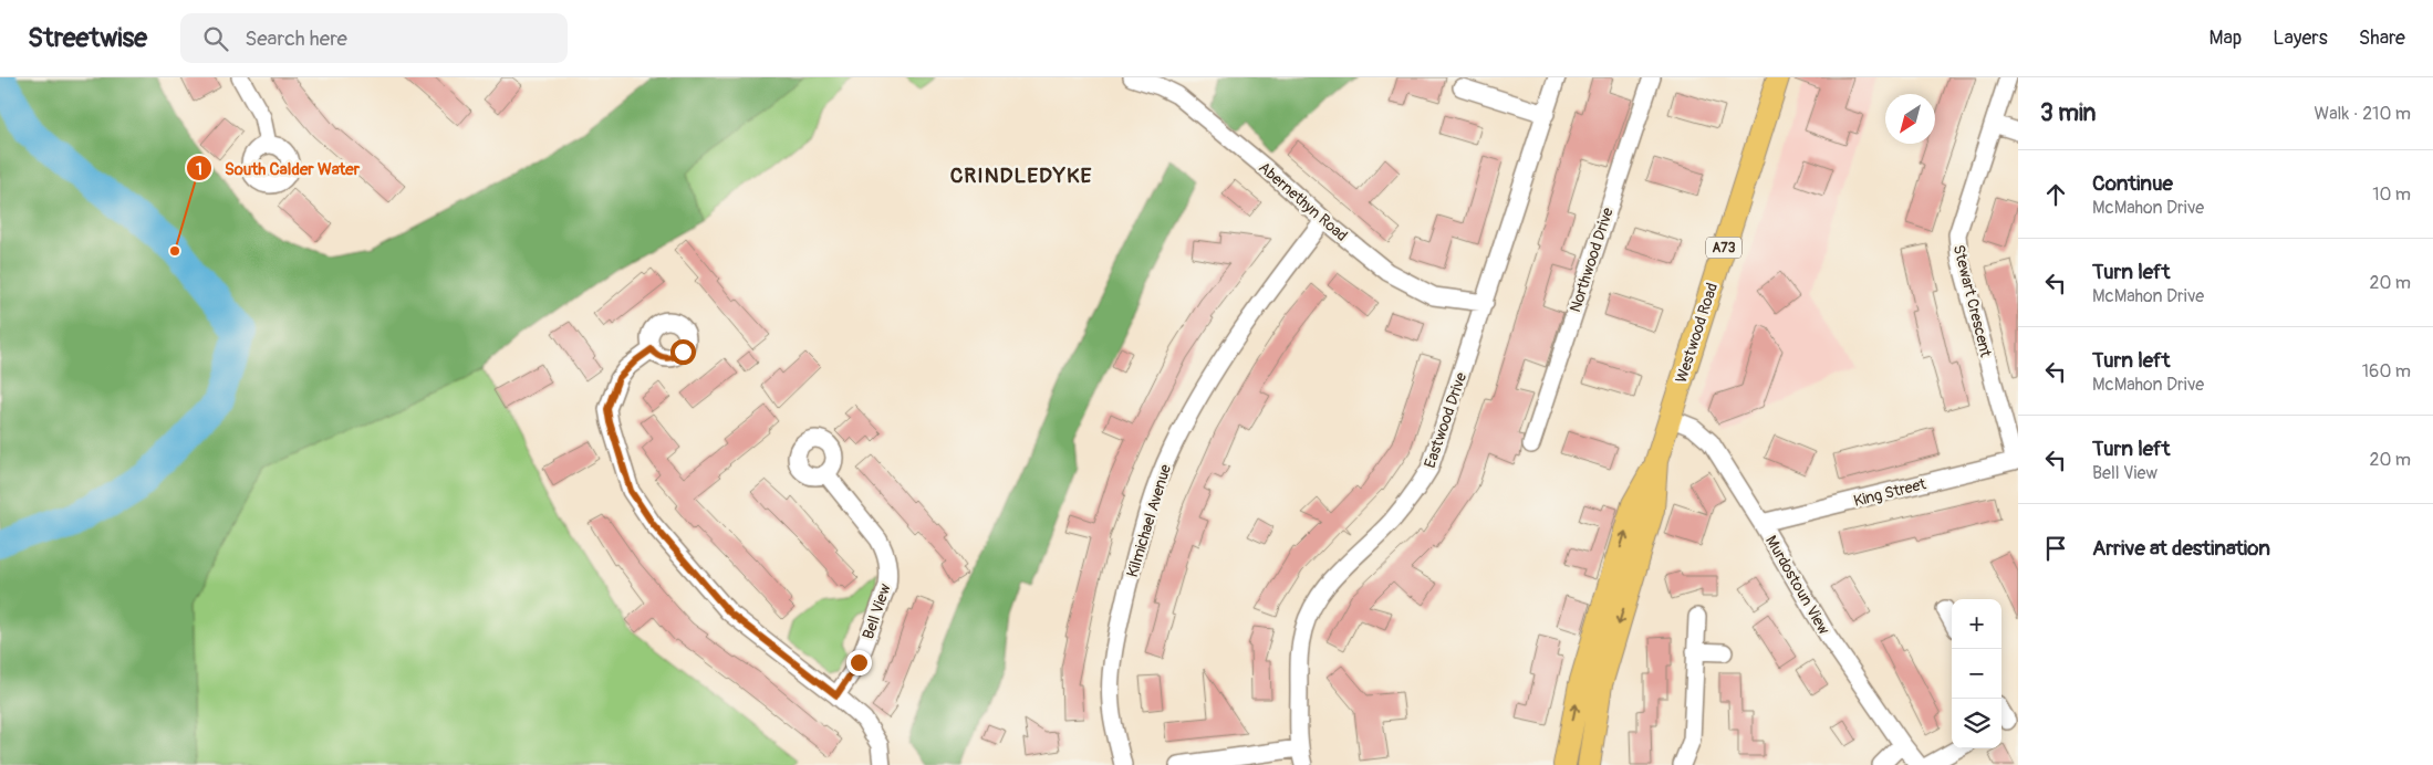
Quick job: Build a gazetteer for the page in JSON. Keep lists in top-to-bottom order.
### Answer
{
  "streets": {
    "main road": ["A73", "Westwood Road"],
    "street": [
      "Abernethyn Road",
      "Northwood Drive",
      "Stewart Crescent",
      "Eastwood Drive",
      "King Street",
      "Kilmichael Avenue",
      "Murdostoun View",
      "Bell View"
    ]
  },
  "crossings": [
    ["Abernethyn Road", "Eastwood Drive"],
    ["Abernethyn Road", "Kilmichael Avenue"],
    ["Stewart Crescent", "King Street"],
    ["Westwood Road", "Murdostoun View"],
    ["King Street", "Murdostoun View"]
  ],
  "districts": ["CRINDLEDYKE"],
  "places": ["South Calder Water"],
  "north": "bottom left",
  "page": {
    "header": "Streetwise",
    "search": "Search here",
    "nav": ["Map", "Layers", "Share"],
    "heading": ["3 min", "Walk · 210 m"],
    "list": [
      ["Continue", "McMahon Drive", "10 m"],
      ["Turn left", "McMahon Drive", "20 m"],
      ["Turn left", "McMahon Drive", "160 m"],
      ["Turn left", "Bell View", "20 m"],
      "Arrive at destination"
    ],
    "map_buttons": ["+", "−"]
  }
}
